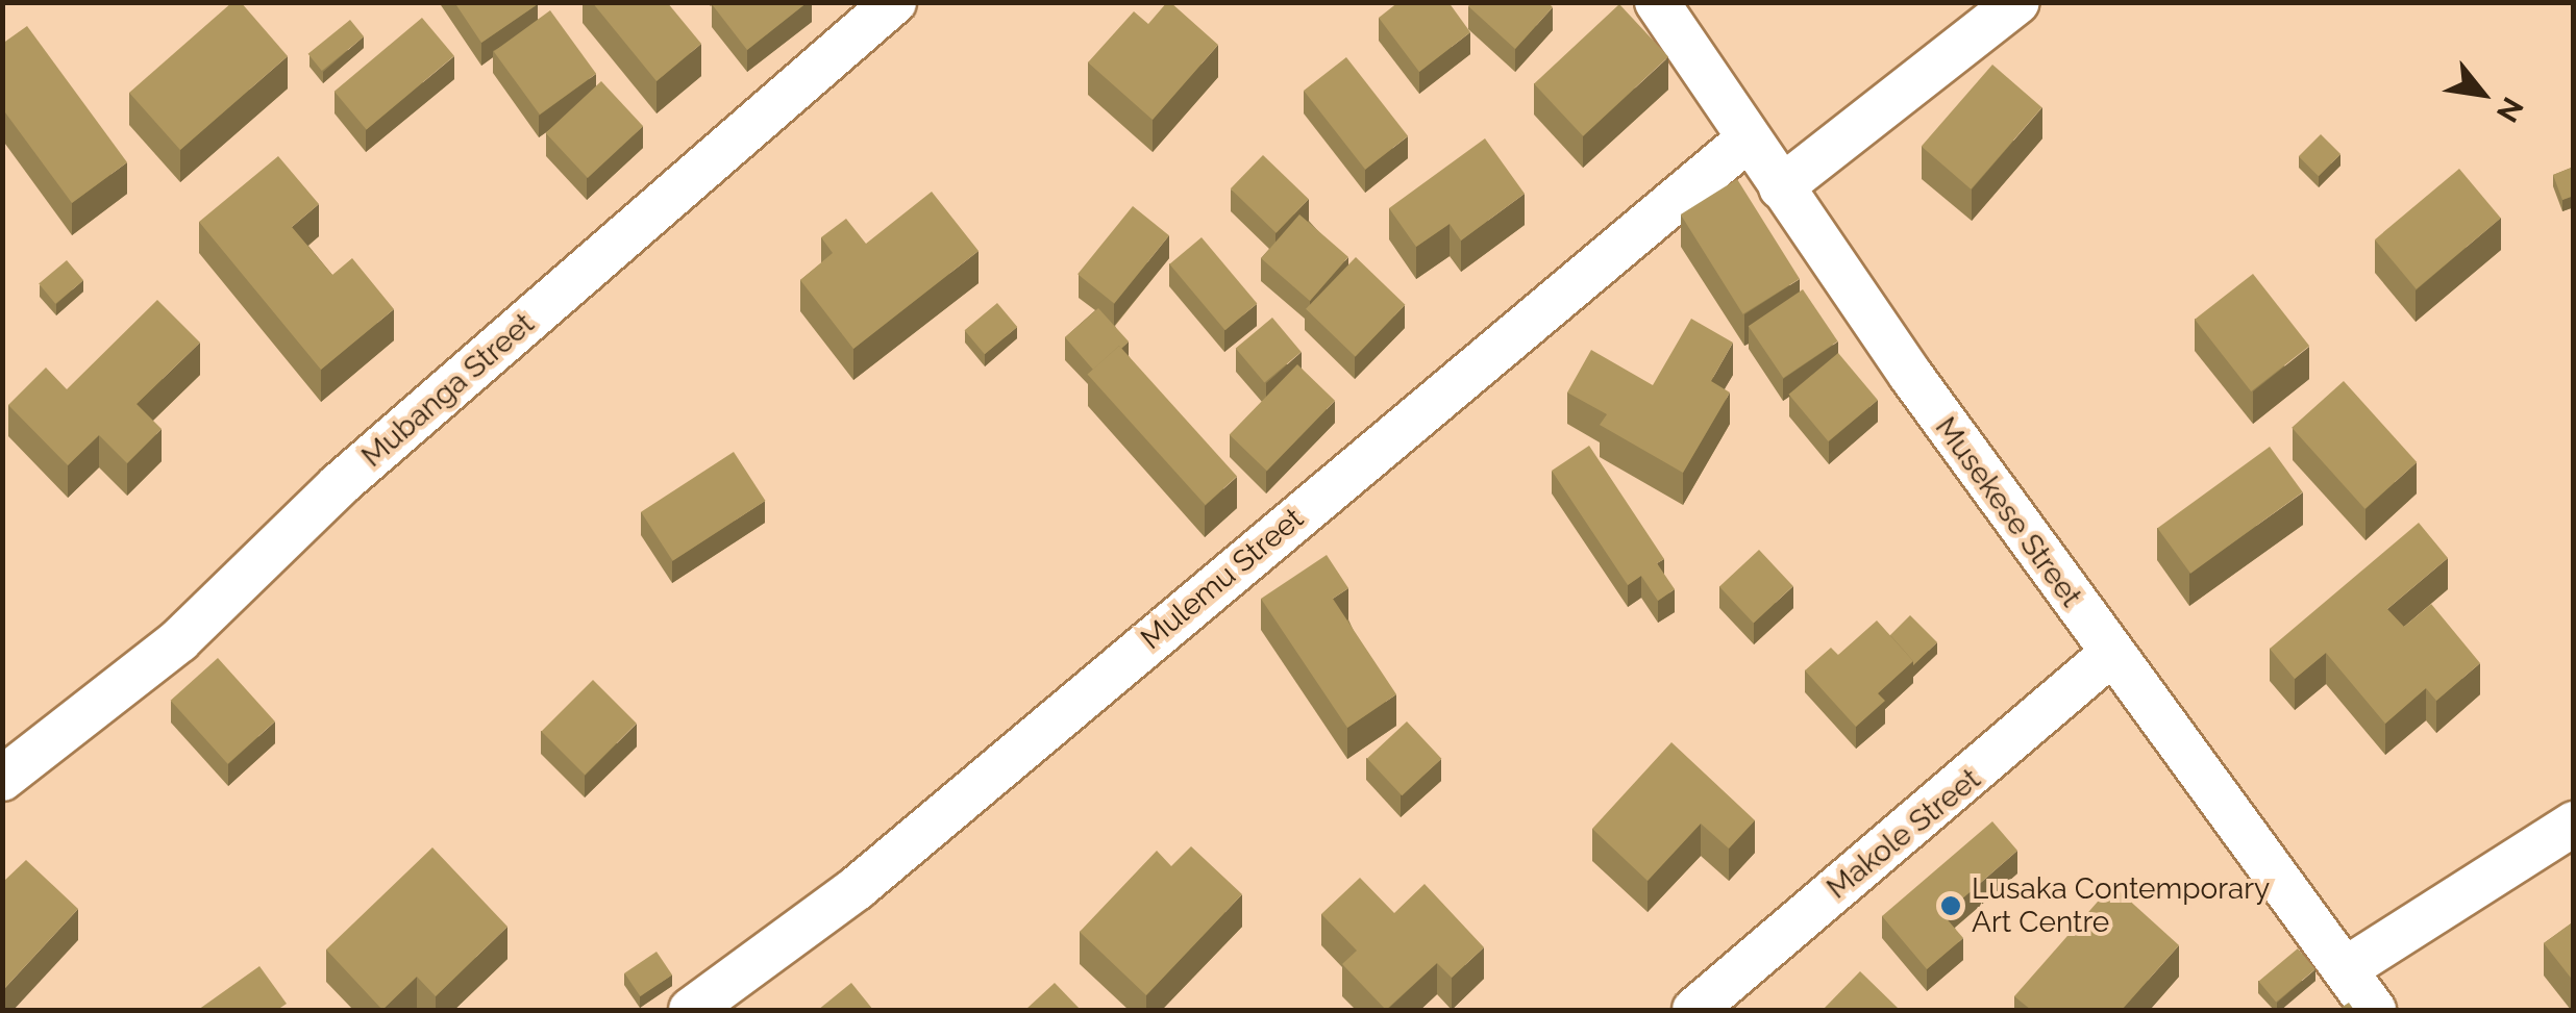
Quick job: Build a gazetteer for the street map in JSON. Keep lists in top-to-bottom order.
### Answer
{
  "streets": {
    "street": [
      "Mubanga Street",
      "Musekese Street",
      "Mulemu Street",
      "Makole Street"
    ]
  },
  "crossings": [
    ["Musekese Street", "Mulemu Street"],
    ["Musekese Street", "Makole Street"]
  ],
  "places": ["Lusaka Contemporary Art Centre"],
  "north": "bottom right"
}
